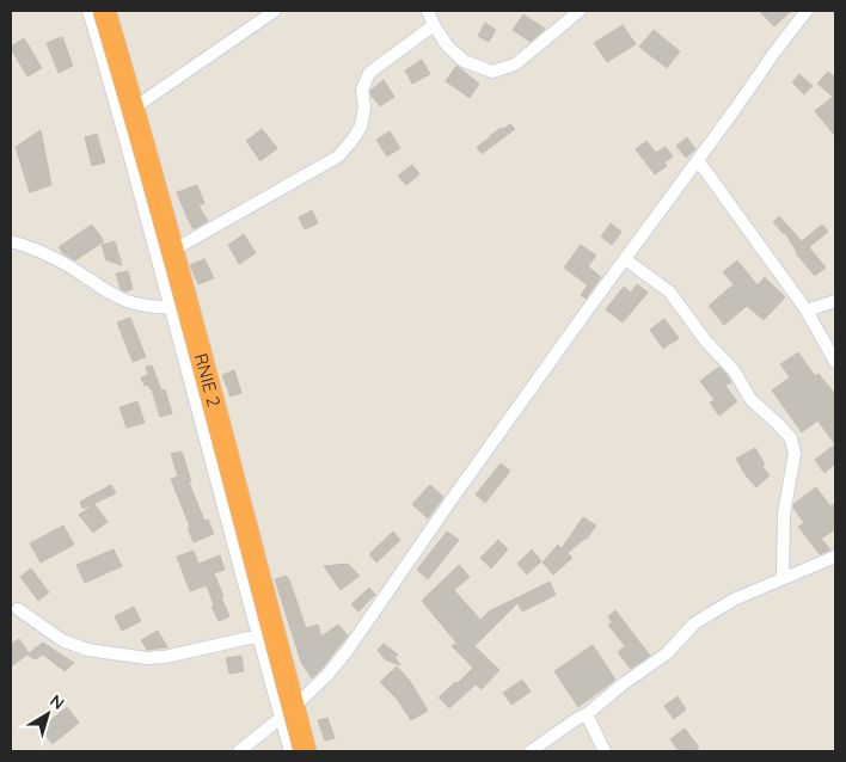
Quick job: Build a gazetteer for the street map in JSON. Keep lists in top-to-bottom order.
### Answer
{
  "streets": {
    "highway": ["RNIE 2"]
  },
  "north": "top right"
}
